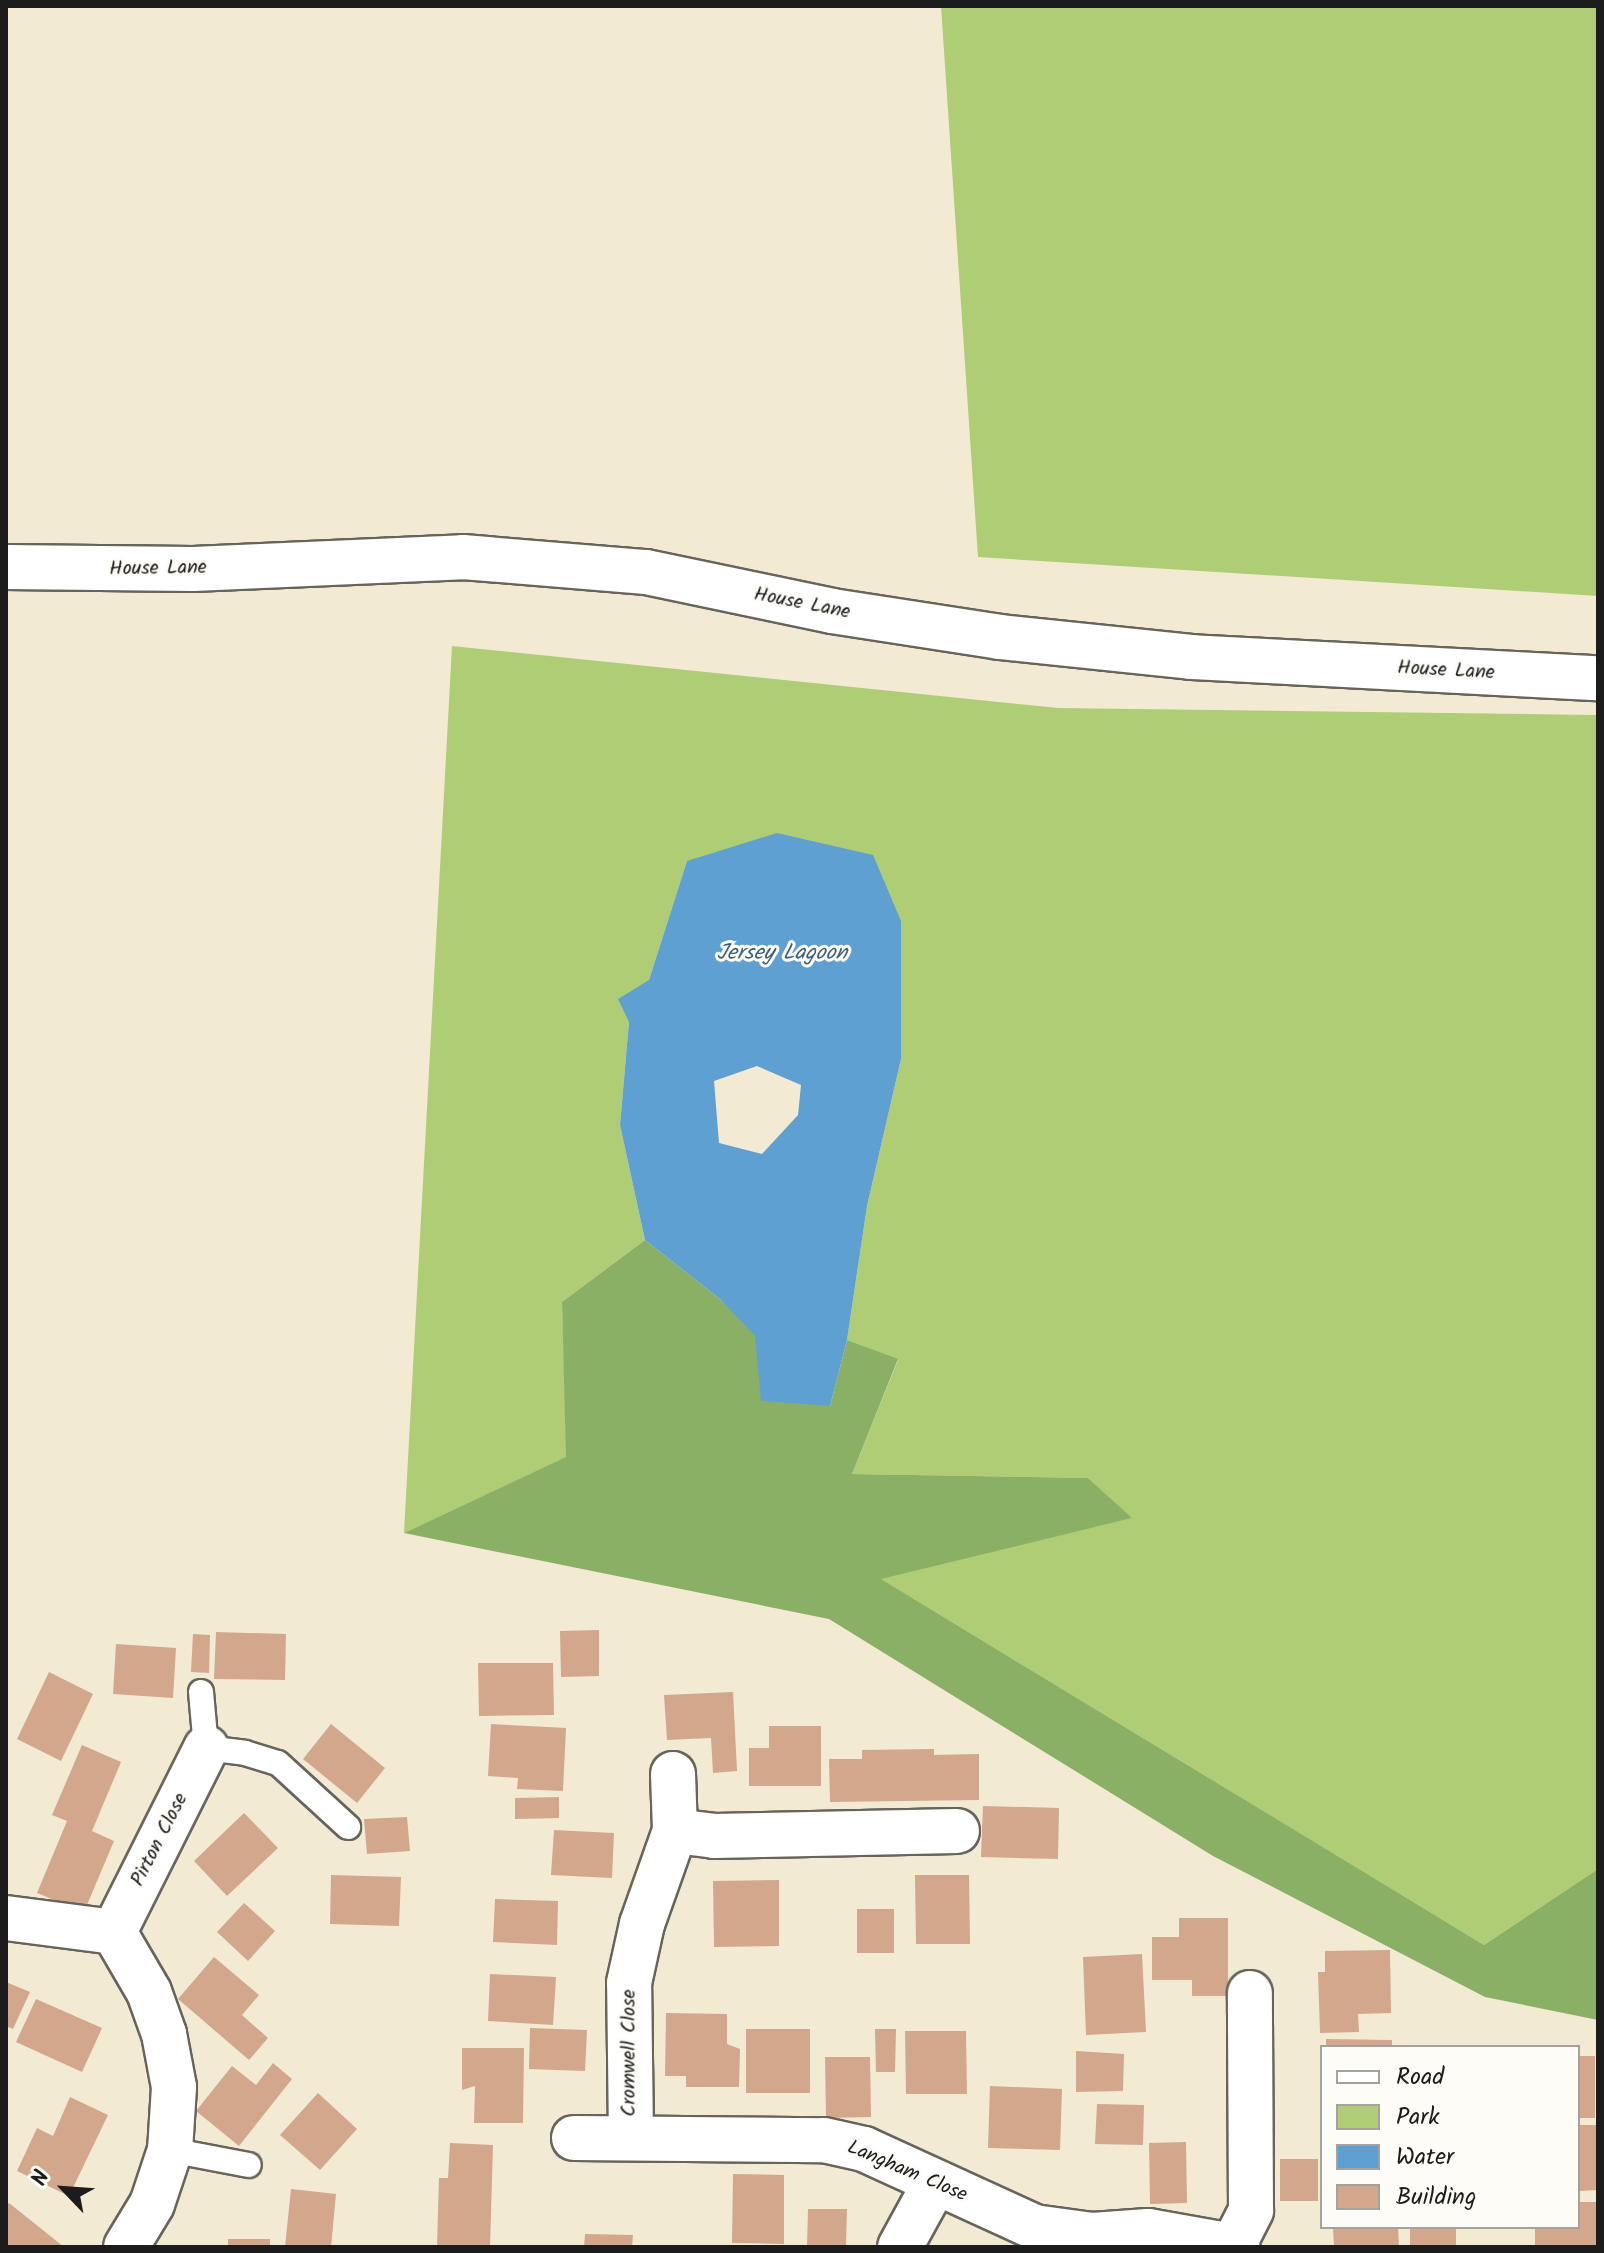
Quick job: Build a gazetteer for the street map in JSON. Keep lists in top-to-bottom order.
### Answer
{
  "streets": {
    "street": [
      "House Lane",
      "Pirton Close",
      "Cromwell Close",
      "Langham Close"
    ]
  },
  "crossings": [
    ["Cromwell Close", "Langham Close"]
  ],
  "water": ["Jersey Lagoon"],
  "legend": [
    "Road",
    "Park",
    "Water",
    "Building"
  ],
  "north": "top left"
}
